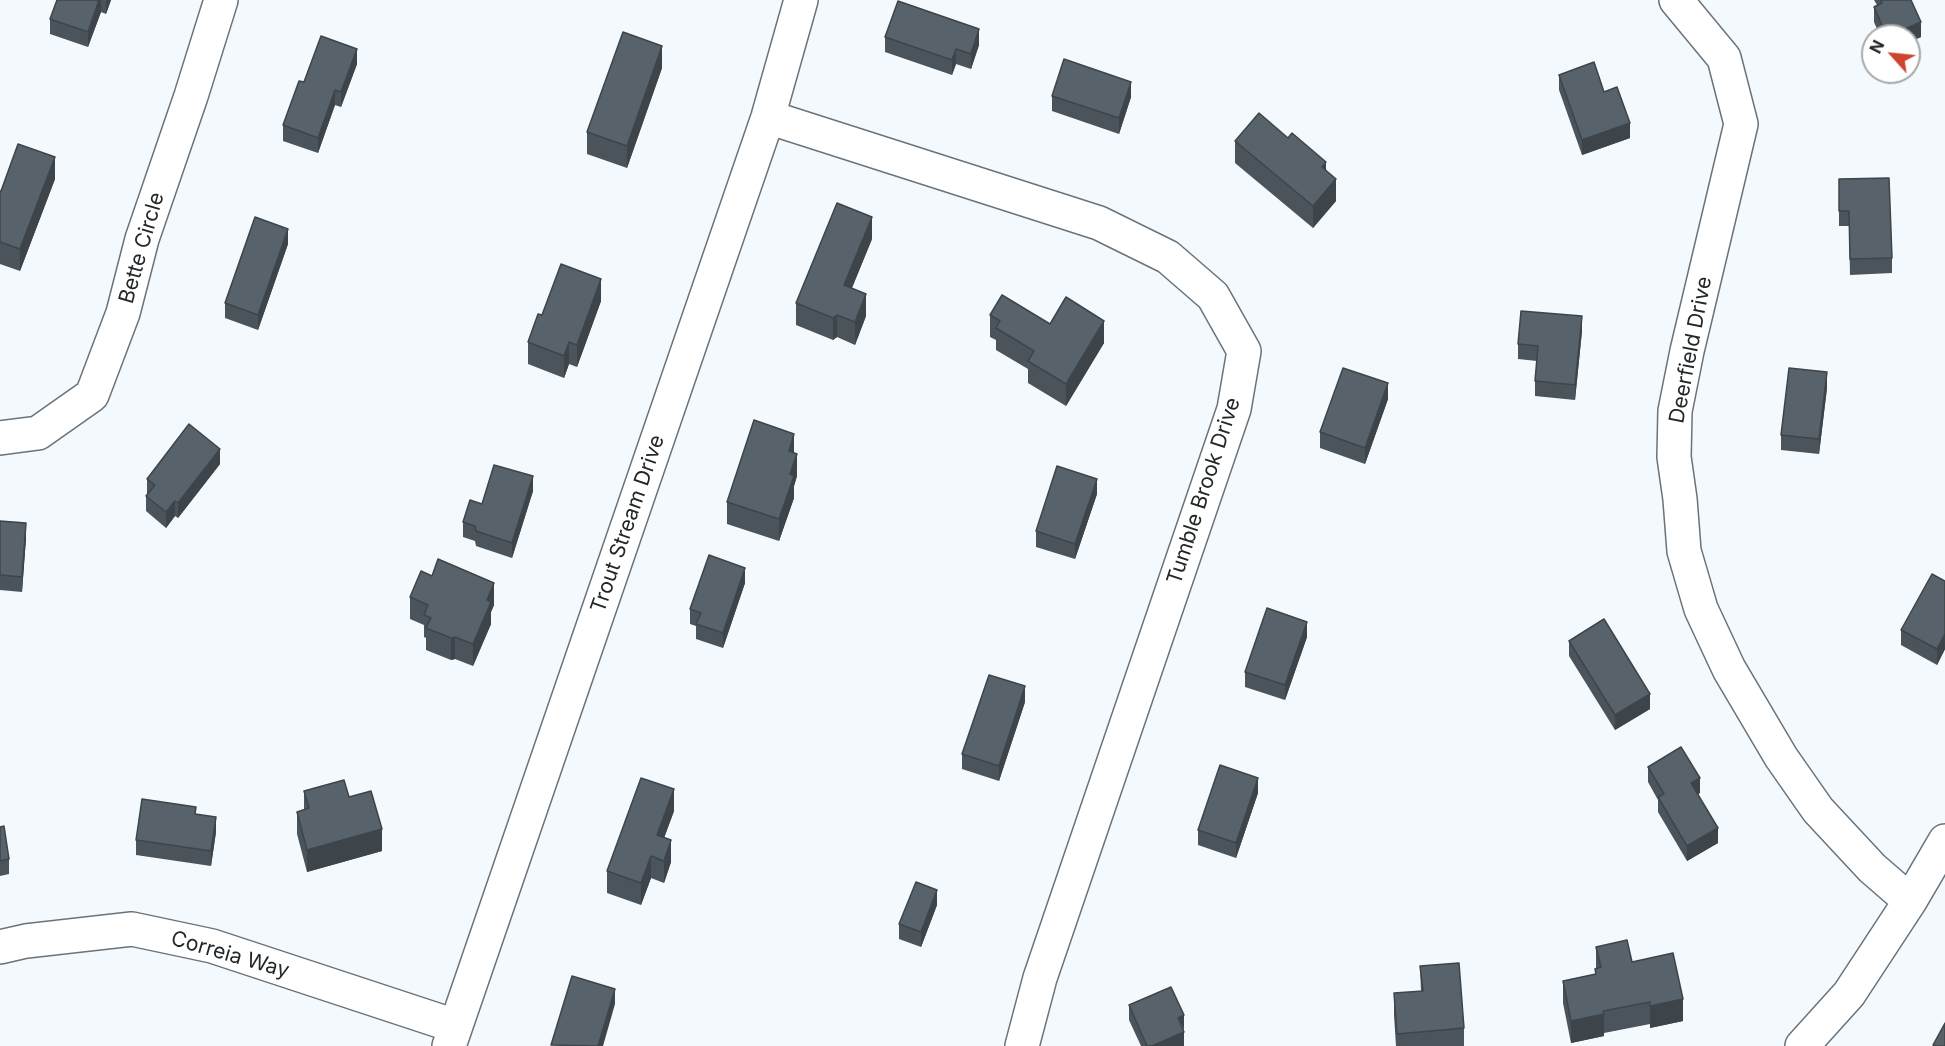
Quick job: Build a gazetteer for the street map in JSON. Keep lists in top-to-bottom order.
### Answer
{
  "streets": {
    "street": [
      "Bette Circle",
      "Deerfield Drive",
      "Tumble Brook Drive",
      "Trout Stream Drive",
      "Correia Way"
    ]
  },
  "crossings": [
    ["Tumble Brook Drive", "Trout Stream Drive"],
    ["Trout Stream Drive", "Correia Way"]
  ],
  "north": "top left"
}
